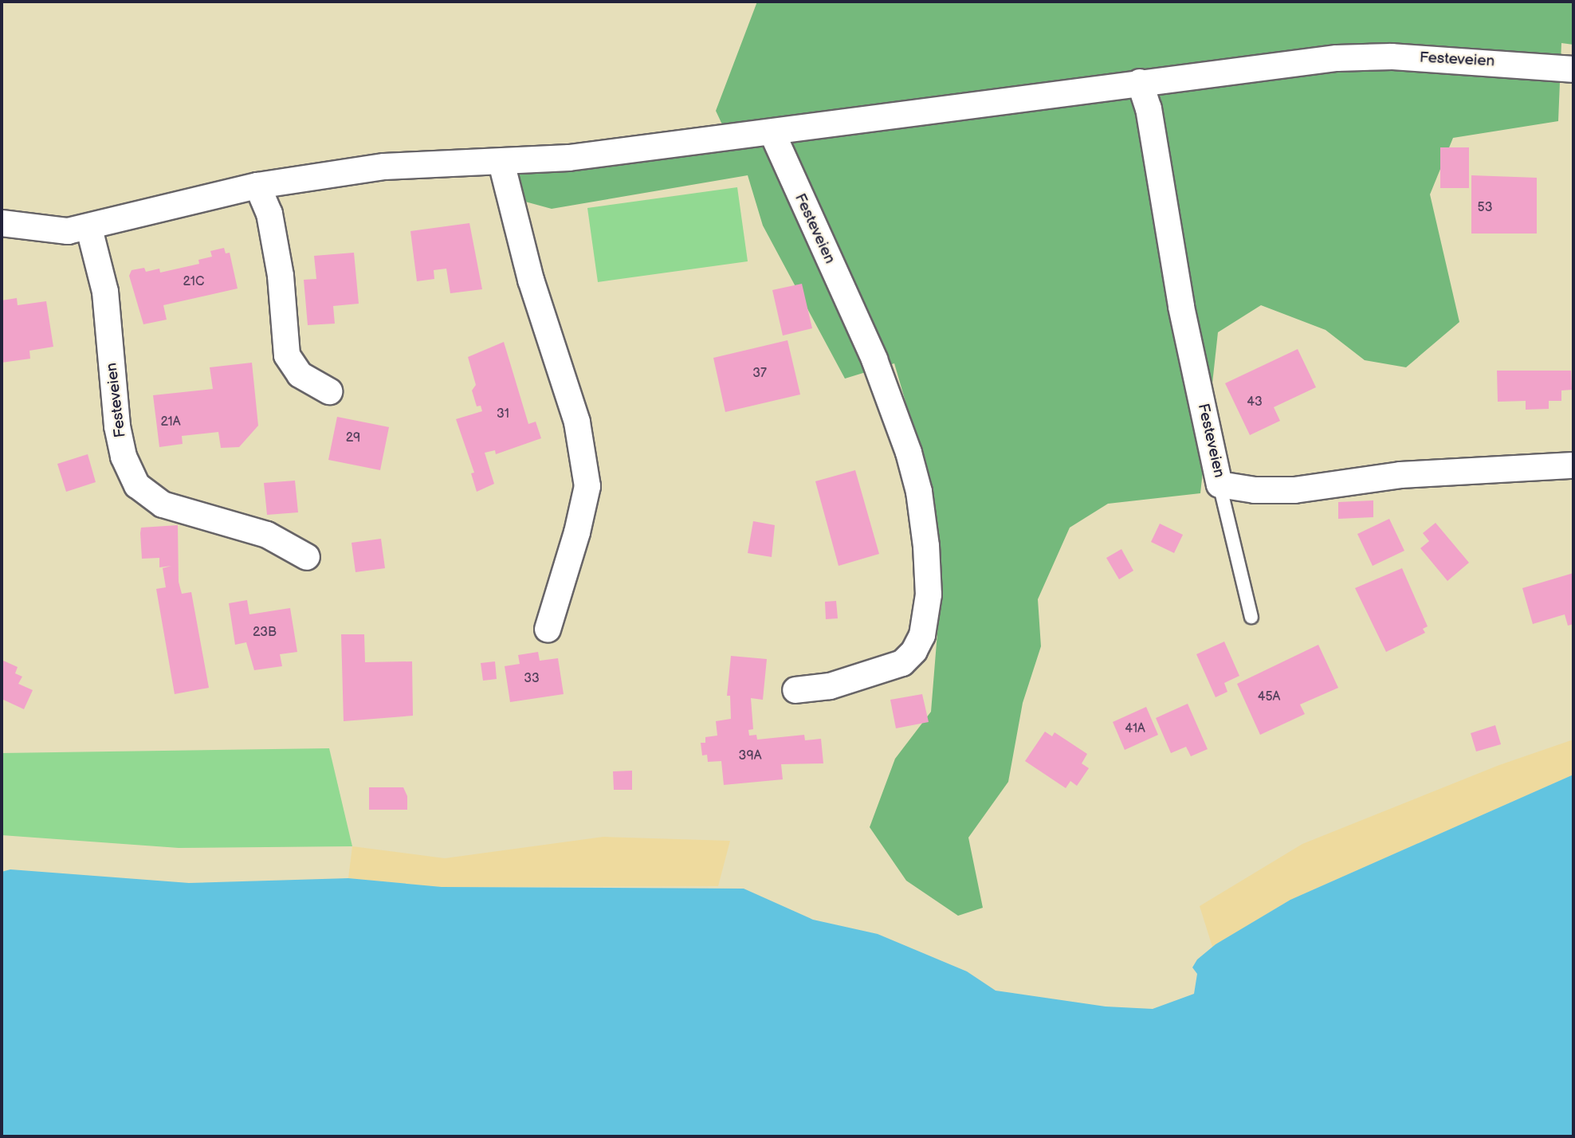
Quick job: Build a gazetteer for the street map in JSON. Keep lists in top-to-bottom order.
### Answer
{
  "streets": {
    "street": ["Festeveien"]
  },
  "house_numbers": [
    "53",
    "21C",
    "37",
    "43",
    "31",
    "21A",
    "29",
    "23B",
    "33",
    "45A",
    "41A",
    "39A"
  ]
}
